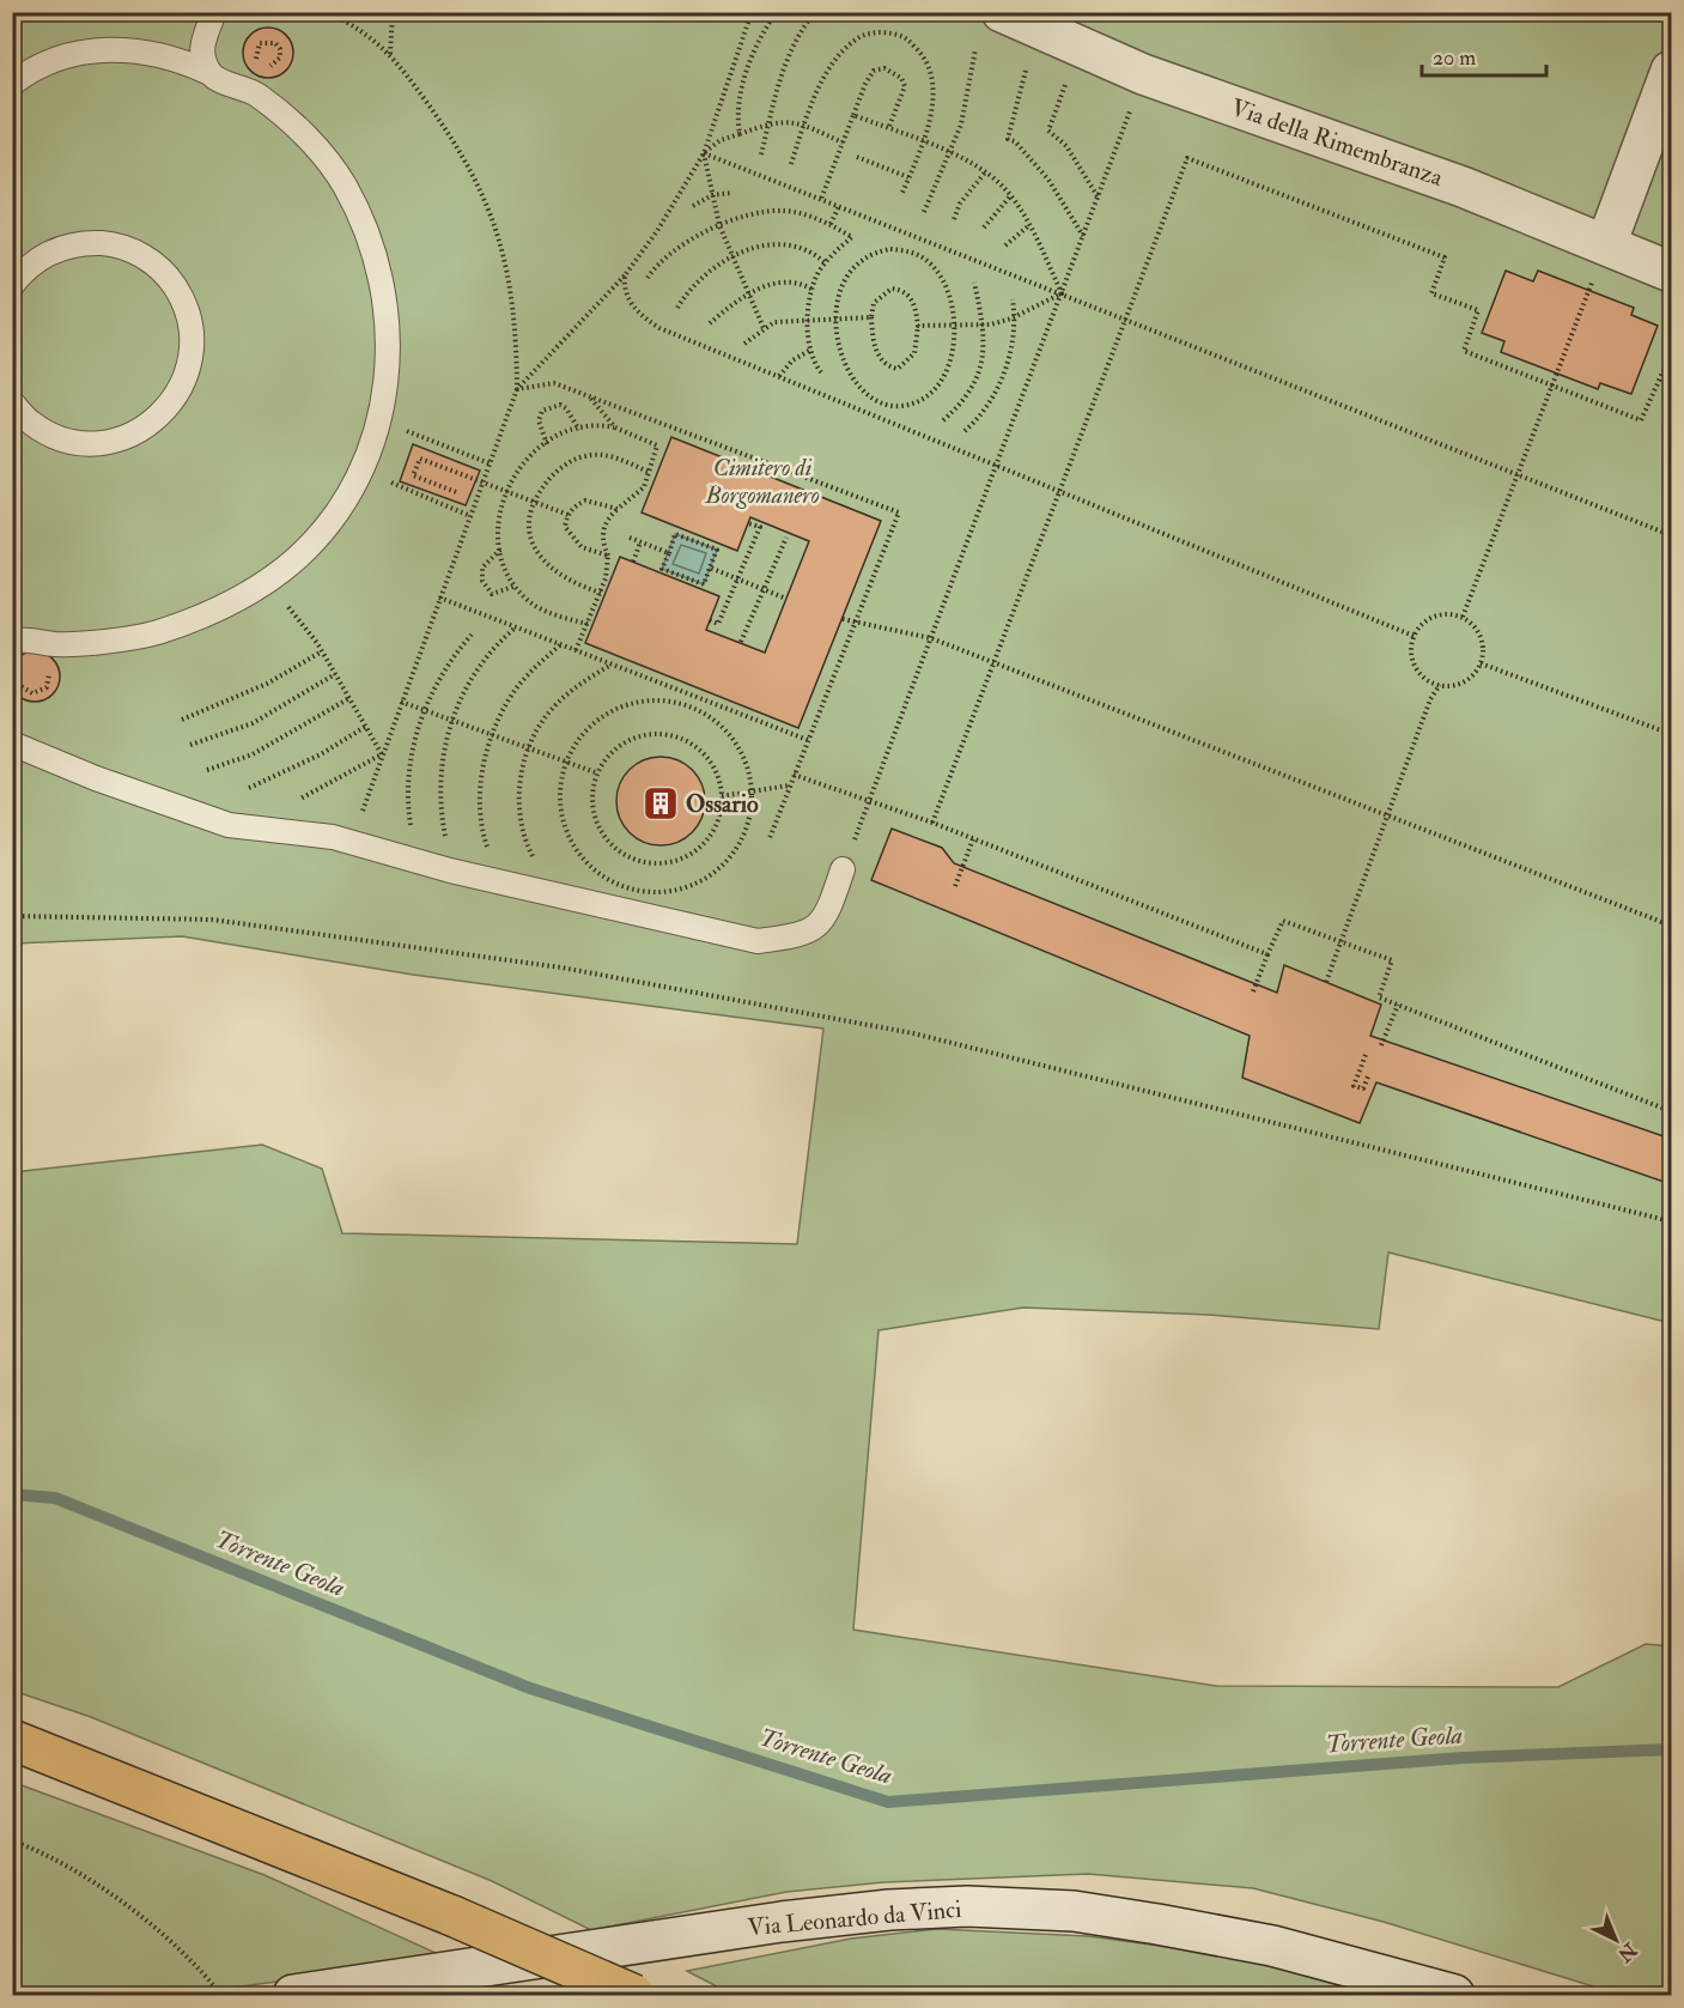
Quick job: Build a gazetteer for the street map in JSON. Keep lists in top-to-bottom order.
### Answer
{
  "streets": {
    "street": ["Via della Rimembranza", "Via Leonardo da Vinci"]
  },
  "water": ["Torrente Geola"],
  "parks": ["Cimitero di Borgomanero"],
  "places": {
    "building": ["Ossario"]
  },
  "scale_bar": "20 m",
  "north": "bottom right"
}
